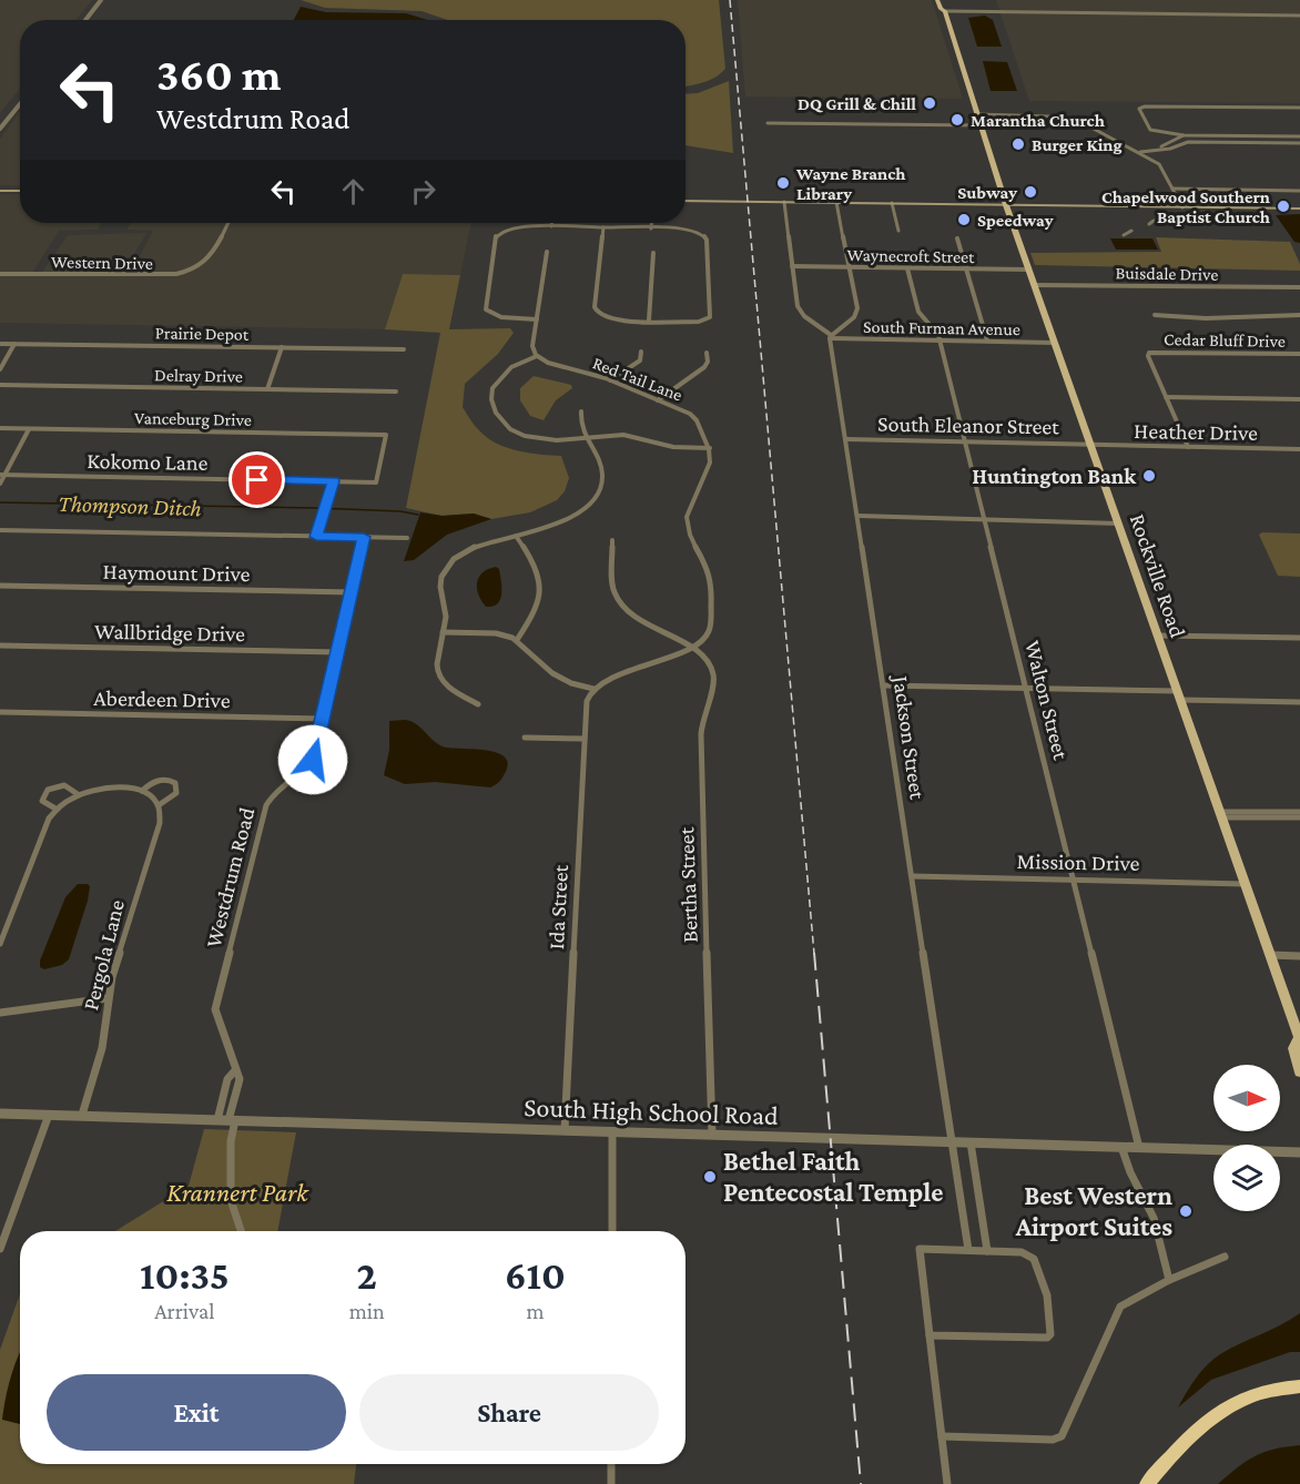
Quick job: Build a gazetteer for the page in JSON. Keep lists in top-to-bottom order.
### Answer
{
  "streets": {
    "main road": ["Rockville Road"],
    "street": [
      "Waynecroft Street",
      "Western Drive",
      "Buisdale Drive",
      "South Furman Avenue",
      "Prairie Depot",
      "Cedar Bluff Drive",
      "Delray Drive",
      "Red Tail Lane",
      "Vanceburg Drive",
      "South Eleanor Street",
      "Heather Drive",
      "Kokomo Lane",
      "Haymount Drive",
      "Wallbridge Drive",
      "Aberdeen Drive",
      "Walton Street",
      "Jackson Street",
      "Mission Drive",
      "Westdrum Road",
      "Bertha Street",
      "Ida Street",
      "Pergola Lane",
      "South High School Road"
    ]
  },
  "crossings": [
    ["Waynecroft Street", "Rockville Road"],
    ["Waynecroft Street", "Walton Street"],
    ["Buisdale Drive", "Rockville Road"],
    ["South Furman Avenue", "Rockville Road"],
    ["South Furman Avenue", "Walton Street"],
    ["South Furman Avenue", "Jackson Street"],
    ["Vanceburg Drive", "Kokomo Lane"],
    ["South Eleanor Street", "Heather Drive"],
    ["South Eleanor Street", "Rockville Road"],
    ["South Eleanor Street", "Walton Street"],
    ["South Eleanor Street", "Jackson Street"],
    ["Heather Drive", "Rockville Road"],
    ["Haymount Drive", "Westdrum Road"],
    ["Rockville Road", "Mission Drive"],
    ["Wallbridge Drive", "Westdrum Road"],
    ["Aberdeen Drive", "Westdrum Road"],
    ["Walton Street", "Mission Drive"],
    ["Walton Street", "South High School Road"],
    ["Jackson Street", "Mission Drive"],
    ["Jackson Street", "South High School Road"],
    ["Bertha Street", "South High School Road"],
    ["Ida Street", "South High School Road"],
    ["Pergola Lane", "South High School Road"]
  ],
  "water": ["Thompson Ditch"],
  "parks": ["Krannert Park"],
  "places": [
    "DQ Grill & Chill",
    "Marantha Church",
    "Burger King",
    "Wayne Branch Library",
    "Subway",
    "Chapelwood Southern Baptist Church",
    "Speedway",
    "Huntington Bank",
    "Bethel Faith Pentecostal Temple",
    "Best Western Airport Suites"
  ],
  "north": "right",
  "page": {
    "turn": ["360 m", "Westdrum Road"],
    "eta": [
      "10:35",
      "Arrival",
      "2",
      "min",
      "610",
      "m"
    ],
    "buttons": ["Exit", "Share"]
  }
}
